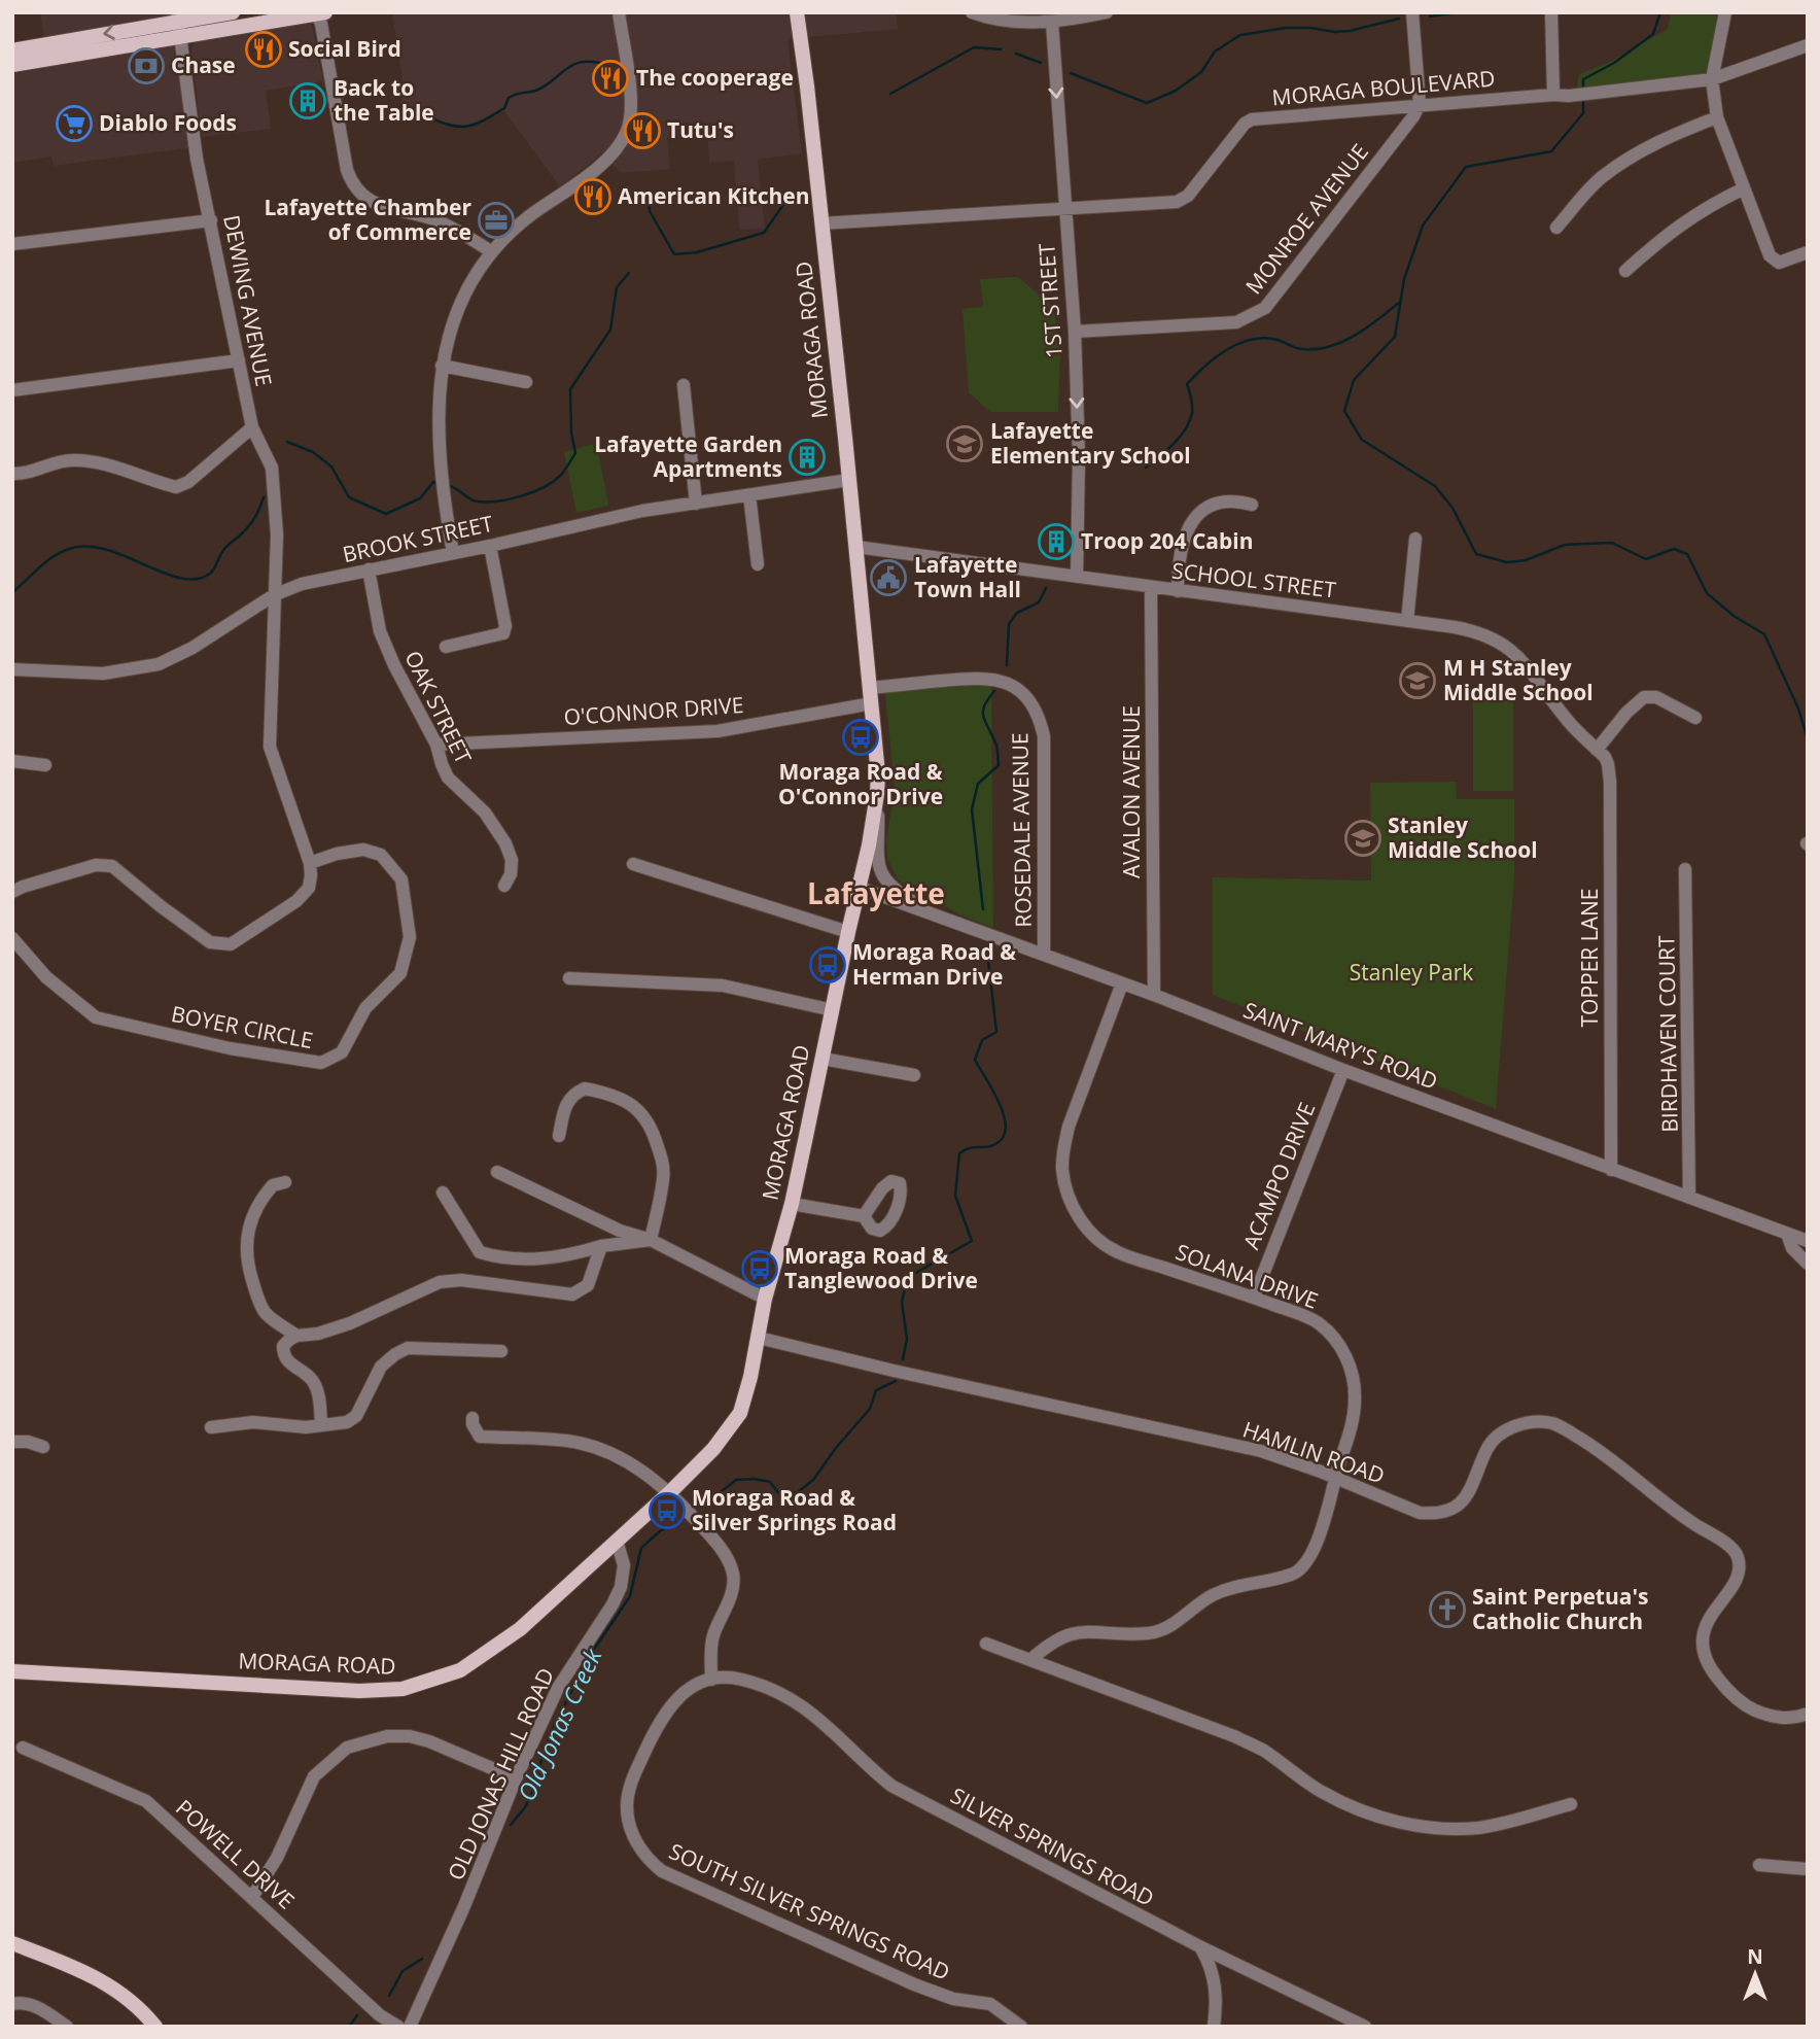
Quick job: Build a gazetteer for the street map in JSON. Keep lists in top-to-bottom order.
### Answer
{
  "streets": {
    "main road": ["MORAGA ROAD"],
    "street": [
      "MORAGA BOULEVARD",
      "MONROE AVENUE",
      "DEWING AVENUE",
      "1ST STREET",
      "BROOK STREET",
      "SCHOOL STREET",
      "OAK STREET",
      "O'CONNOR DRIVE",
      "AVALON AVENUE",
      "ROSEDALE AVENUE",
      "TOPPER LANE",
      "BOYER CIRCLE",
      "BIRDHAVEN COURT",
      "SAINT MARY'S ROAD",
      "ACAMPO DRIVE",
      "SOLANA DRIVE",
      "HAMLIN ROAD",
      "OLD JONAS HILL ROAD",
      "SILVER SPRINGS ROAD",
      "POWELL DRIVE",
      "SOUTH SILVER SPRINGS ROAD"
    ]
  },
  "crossings": [
    ["MORAGA BOULEVARD", "MONROE AVENUE"],
    ["MORAGA BOULEVARD", "1ST STREET"],
    ["MORAGA BOULEVARD", "MORAGA ROAD"],
    ["MONROE AVENUE", "1ST STREET"],
    ["DEWING AVENUE", "BROOK STREET"],
    ["DEWING AVENUE", "BOYER CIRCLE"],
    ["1ST STREET", "SCHOOL STREET"],
    ["MORAGA ROAD", "BROOK STREET"],
    ["MORAGA ROAD", "SCHOOL STREET"],
    ["MORAGA ROAD", "O'CONNOR DRIVE"],
    ["MORAGA ROAD", "ROSEDALE AVENUE"],
    ["MORAGA ROAD", "SAINT MARY'S ROAD"],
    ["MORAGA ROAD", "HAMLIN ROAD"],
    ["MORAGA ROAD", "OLD JONAS HILL ROAD"],
    ["BROOK STREET", "OAK STREET"],
    ["SCHOOL STREET", "AVALON AVENUE"],
    ["SCHOOL STREET", "TOPPER LANE"],
    ["OAK STREET", "O'CONNOR DRIVE"],
    ["AVALON AVENUE", "SAINT MARY'S ROAD"],
    ["ROSEDALE AVENUE", "SAINT MARY'S ROAD"],
    ["TOPPER LANE", "SAINT MARY'S ROAD"],
    ["BIRDHAVEN COURT", "SAINT MARY'S ROAD"],
    ["SAINT MARY'S ROAD", "ACAMPO DRIVE"],
    ["SAINT MARY'S ROAD", "SOLANA DRIVE"],
    ["ACAMPO DRIVE", "SOLANA DRIVE"],
    ["SOLANA DRIVE", "HAMLIN ROAD"],
    ["SILVER SPRINGS ROAD", "SOUTH SILVER SPRINGS ROAD"]
  ],
  "one_way": ["1ST STREET"],
  "districts": ["Lafayette"],
  "water": ["Old Jonas Creek"],
  "parks": ["Stanley Park"],
  "places": {
    "restaurant": [
      "Social Bird",
      "The cooperage",
      "Tutu's",
      "American Kitchen"
    ],
    "bank": ["Chase"],
    "building": ["Back to the Table", "Lafayette Garden Apartments", "Troop 204 Cabin"],
    "supermarket": ["Diablo Foods"],
    "office": ["Lafayette Chamber of Commerce"],
    "school or university": ["Lafayette Elementary School", "M H Stanley Middle School", "Stanley Middle School"],
    "public building": ["Lafayette Town Hall"],
    "bus stop": [
      "Moraga Road & O'Connor Drive",
      "Moraga Road & Herman Drive",
      "Moraga Road & Tanglewood Drive",
      "Moraga Road & Silver Springs Road"
    ],
    "church": ["Saint Perpetua's Catholic Church"]
  },
  "north": "top"
}
